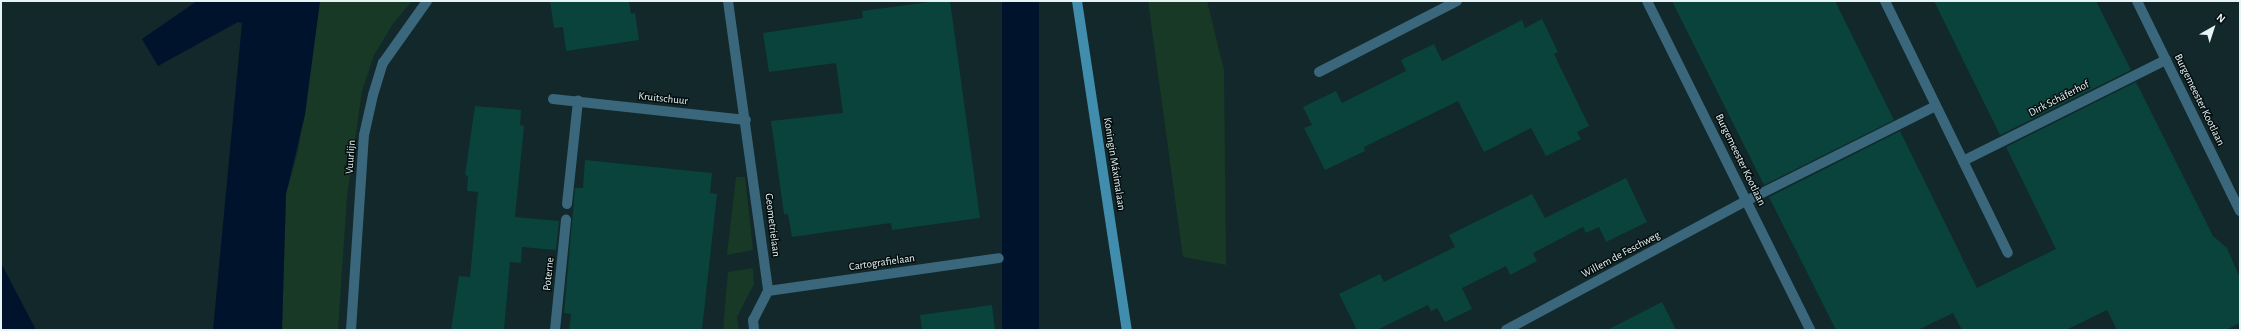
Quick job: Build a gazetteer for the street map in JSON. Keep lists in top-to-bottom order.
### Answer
{
  "streets": {
    "main road": ["Koningin Máximalaan"],
    "street": [
      "Kruitschuur",
      "Dirk Schäferhof",
      "Burgemeester Kootlaan",
      "Vuurlijn",
      "Geometrielaan",
      "Willem de Feschweg",
      "Cartografielaan",
      "Poterne"
    ]
  },
  "crossings": [
    ["Kruitschuur", "Geometrielaan"],
    ["Dirk Schäferhof", "Burgemeester Kootlaan"],
    ["Burgemeester Kootlaan", "Willem de Feschweg"],
    ["Geometrielaan", "Cartografielaan"]
  ],
  "north": "top right"
}
